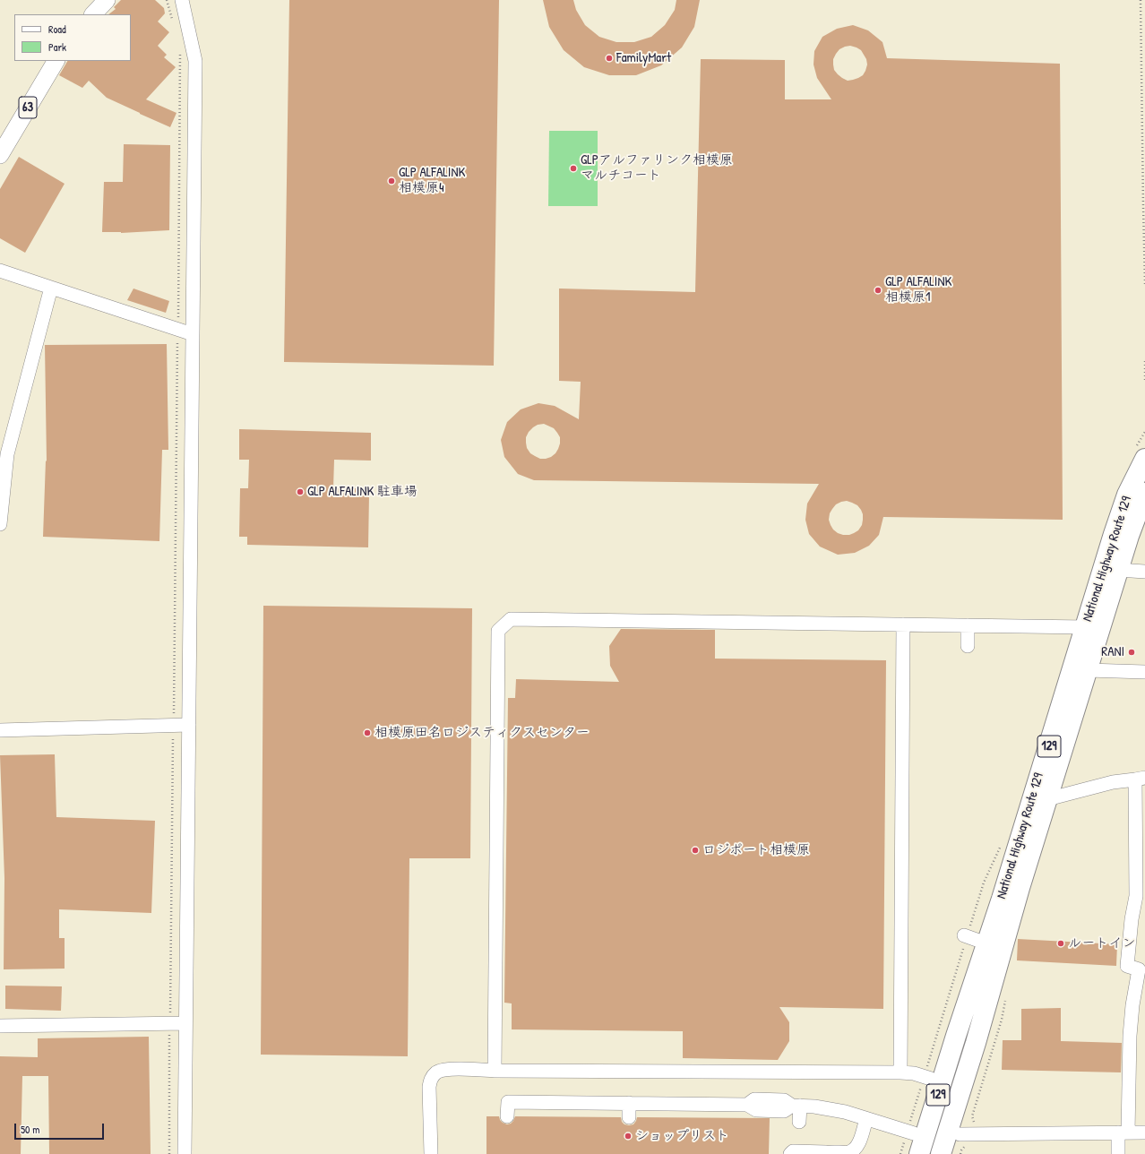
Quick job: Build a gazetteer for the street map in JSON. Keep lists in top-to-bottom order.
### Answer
{
  "streets": {
    "highway": ["National Highway Route 129", "129"],
    "main road": ["63"]
  },
  "places": [
    "FamilyMart",
    "GLPアルファリンク相模原 マルチコート",
    "GLP ALFALINK 相模原4",
    "GLP ALFALINK 相模原1",
    "GLP ALFALINK 駐車場",
    "RANI",
    "相模原田名ロジスティクスセンター",
    "ロジポート相模原",
    "ルートイン",
    "ショップリスト"
  ],
  "legend": ["Road", "Park"],
  "scale_bar": "50 m"
}
